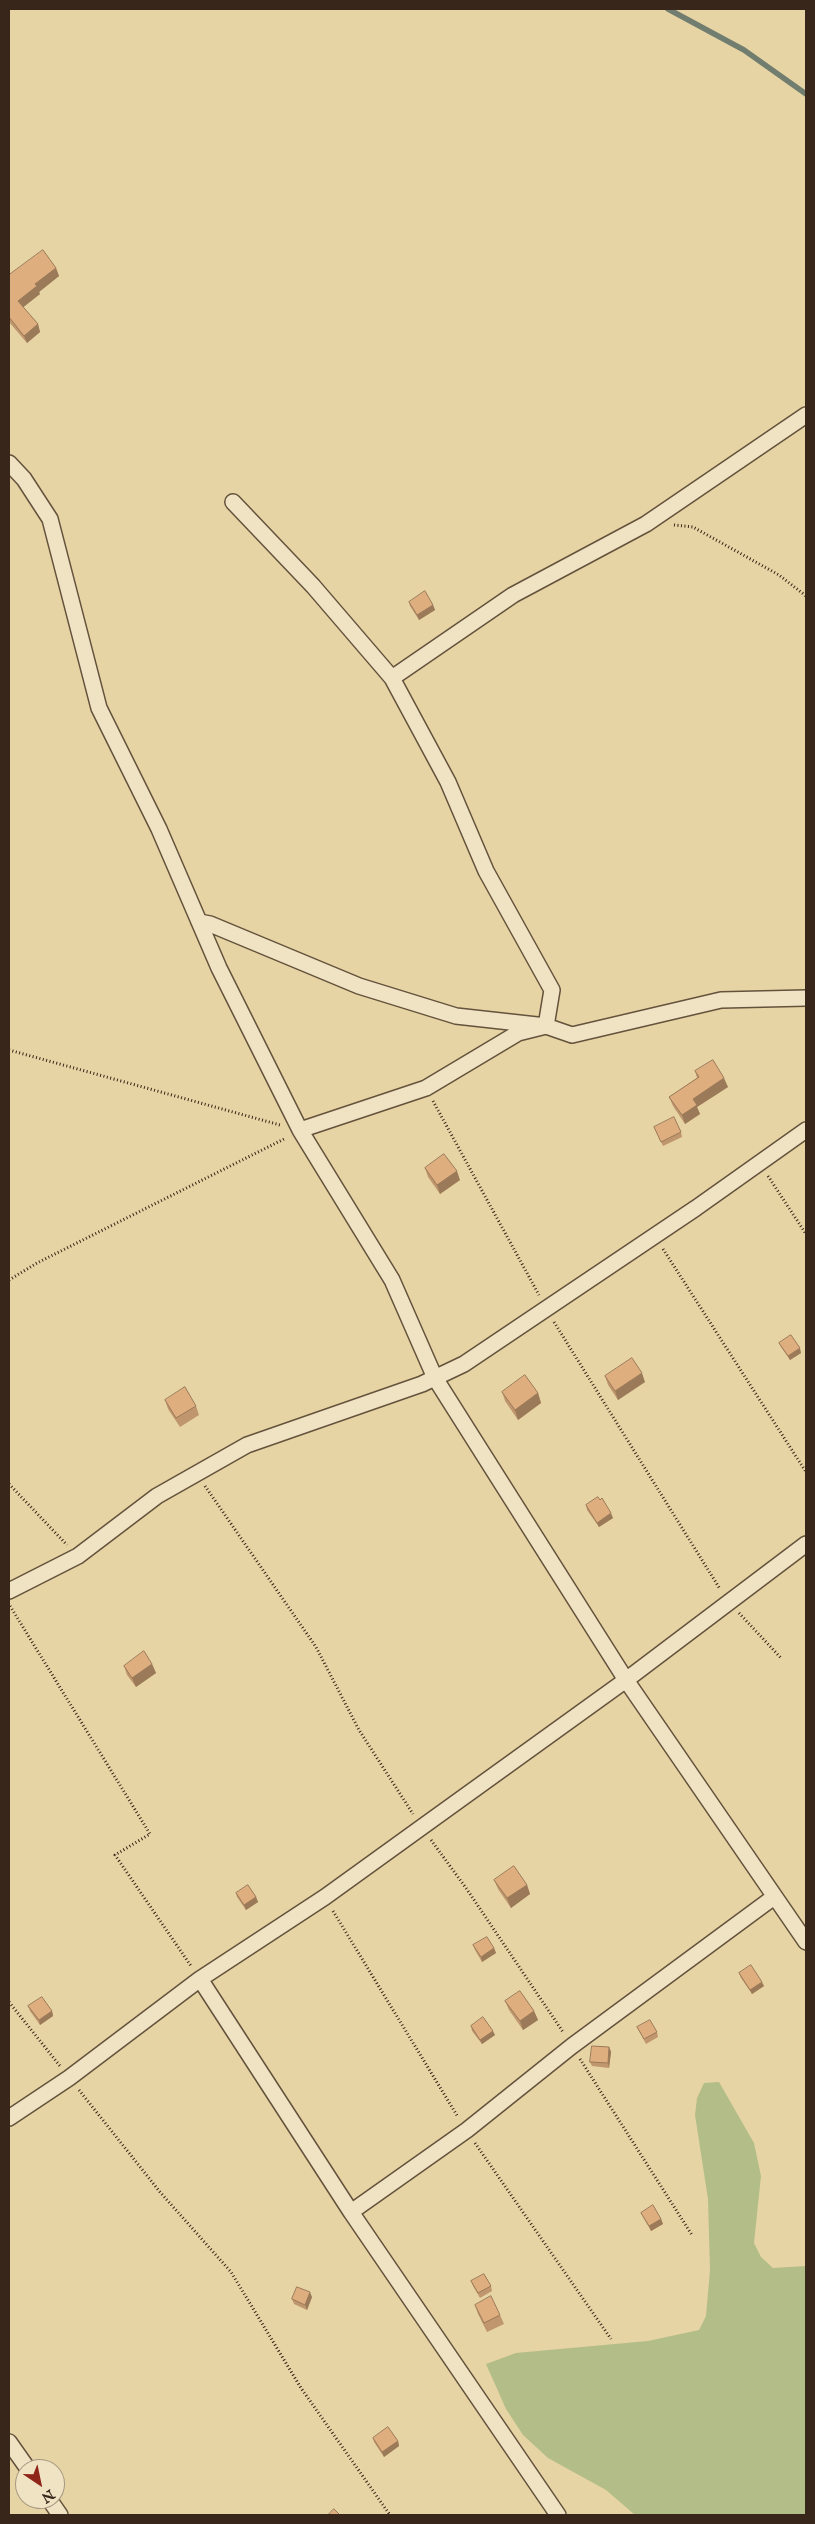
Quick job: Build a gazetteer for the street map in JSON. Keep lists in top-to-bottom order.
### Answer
{
  "north": "bottom right"
}
